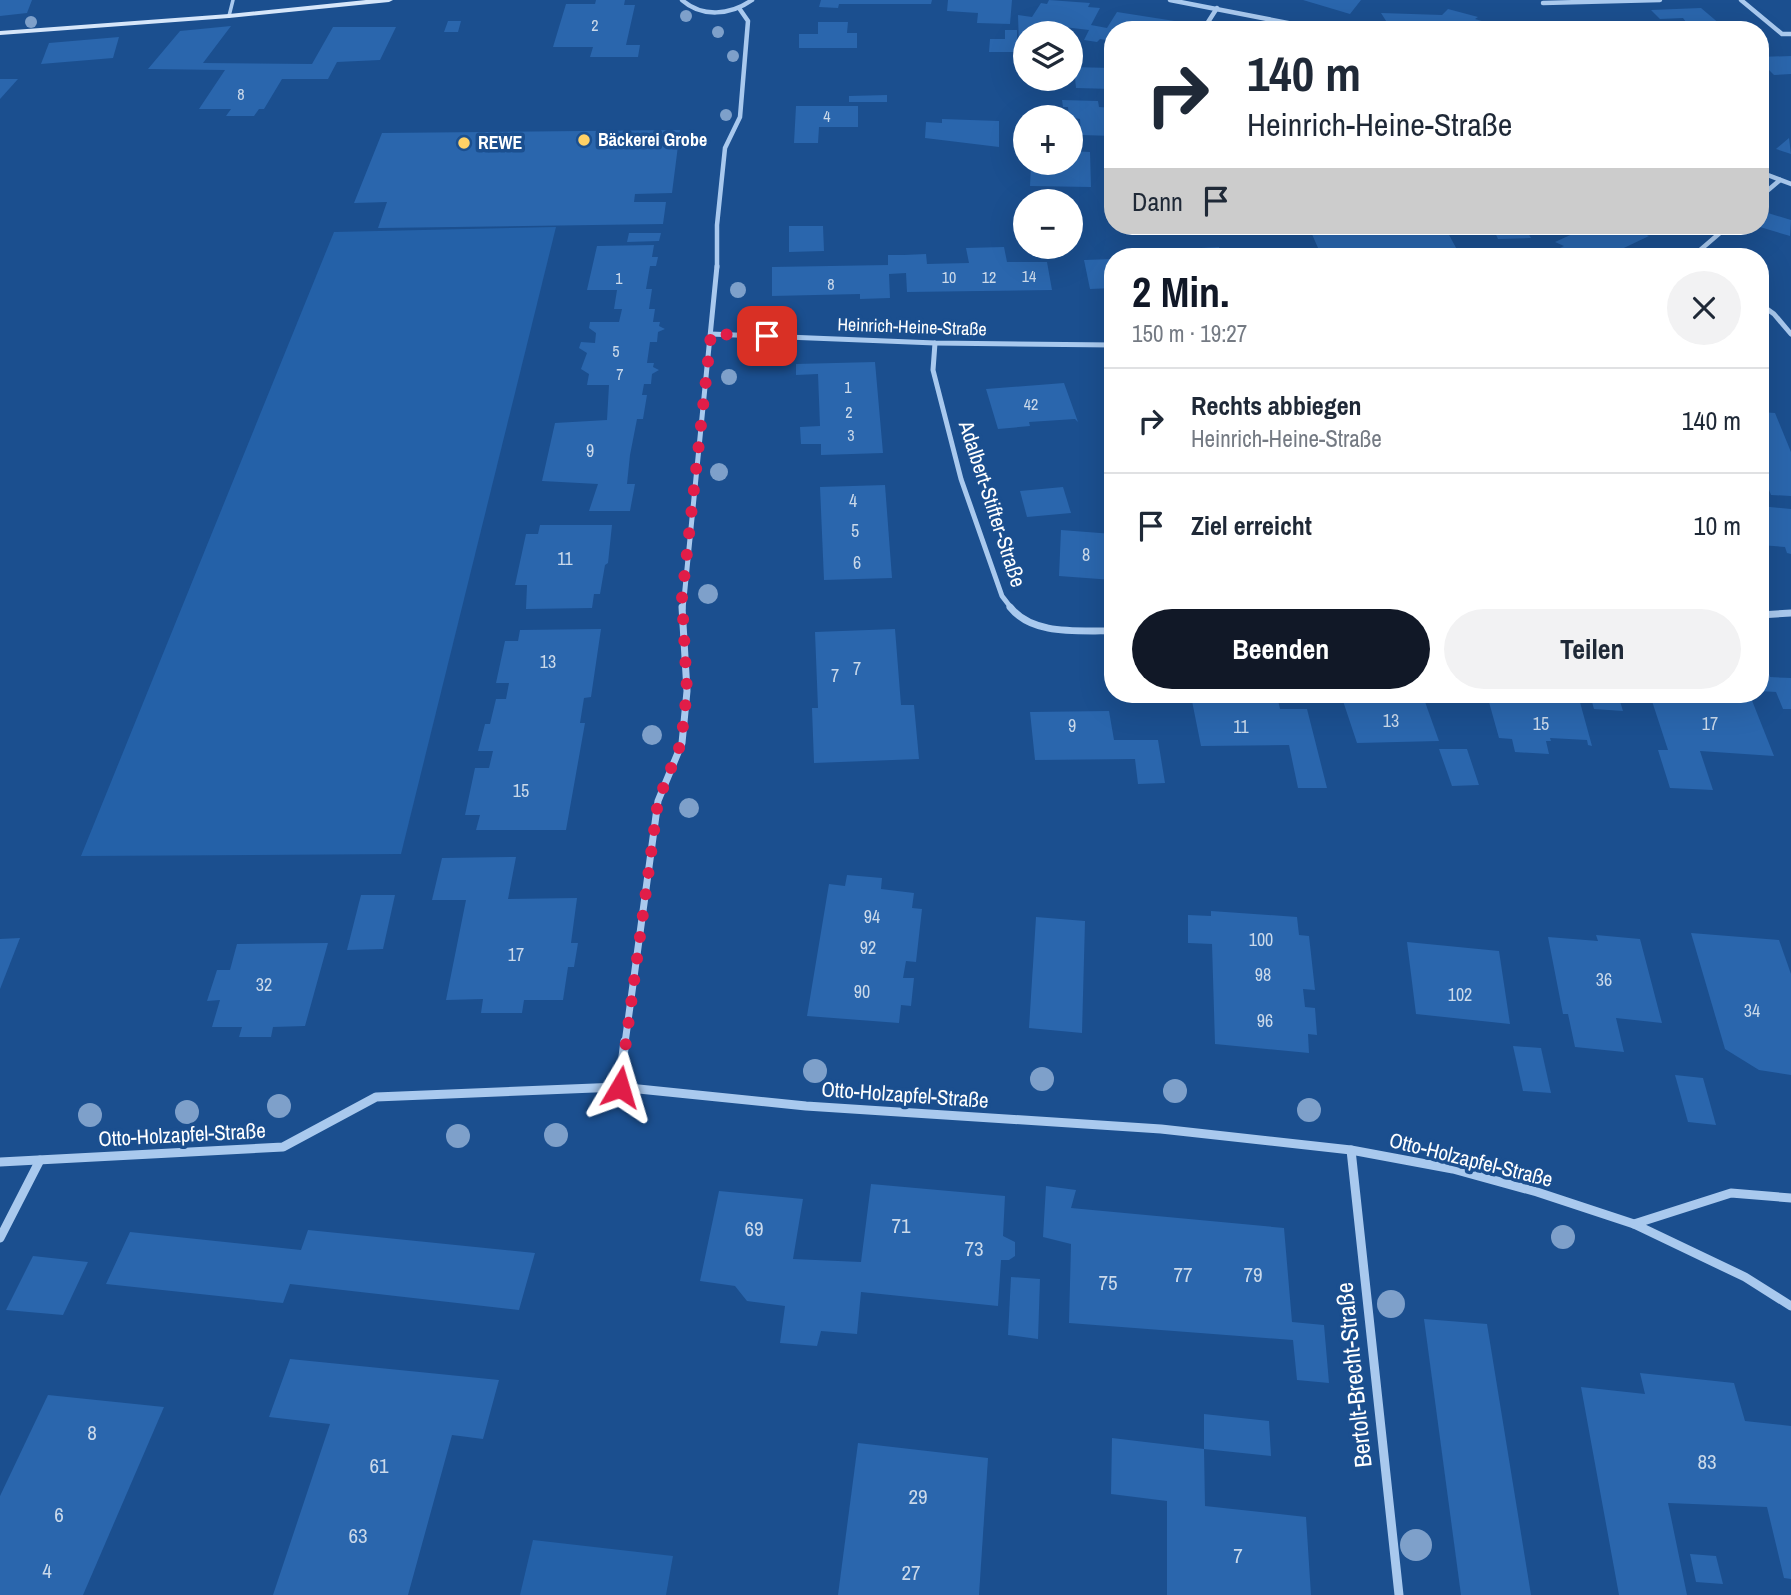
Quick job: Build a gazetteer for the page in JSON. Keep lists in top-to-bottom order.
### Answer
{
  "streets": {
    "street": [
      "Heinrich-Heine-Straße",
      "Adalbert-Stifter-Straße",
      "Otto-Holzapfel-Straße",
      "Bertolt-Brecht-Straße"
    ]
  },
  "crossings": [
    ["Heinrich-Heine-Straße", "Adalbert-Stifter-Straße"],
    ["Otto-Holzapfel-Straße", "Bertolt-Brecht-Straße"]
  ],
  "places": ["Bäckerei Grobe", "REWE"],
  "house_numbers": [
    "2",
    "8",
    "4",
    "14",
    "10",
    "12",
    "1",
    "8",
    "5",
    "7",
    "1",
    "42",
    "2",
    "3",
    "9",
    "4",
    "5",
    "8",
    "11",
    "6",
    "13",
    "7",
    "7",
    "13",
    "15",
    "17",
    "9",
    "11",
    "15",
    "94",
    "100",
    "92",
    "17",
    "98",
    "36",
    "32",
    "90",
    "102",
    "34",
    "96",
    "71",
    "69",
    "73",
    "77",
    "79",
    "75",
    "8",
    "83",
    "61",
    "29",
    "6",
    "63",
    "7",
    "4",
    "27"
  ],
  "page": {
    "map_buttons": ["+", "−"],
    "turn": ["140 m", "Heinrich-Heine-Straße"],
    "then": "Dann",
    "heading": ["2 Min.", "150 m · 19:27"],
    "list": [
      {
        "name": "Rechts abbiegen",
        "note": "Heinrich-Heine-Straße",
        "value": "140 m"
      },
      {
        "name": "Ziel erreicht",
        "value": "10 m"
      }
    ],
    "buttons": ["Beenden", "Teilen"]
  }
}
